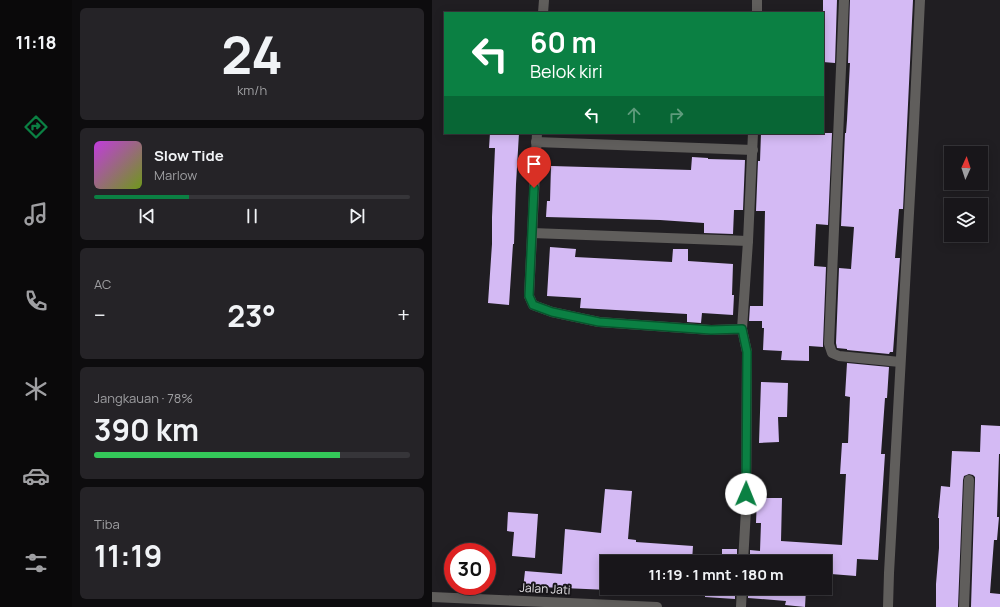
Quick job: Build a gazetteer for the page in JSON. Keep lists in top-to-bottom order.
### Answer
{
  "streets": {
    "street": ["Jalan Jati"]
  },
  "north": "top",
  "page": {
    "tabs": "11:18",
    "tile": [
      ["24", "km/h"],
      "AC",
      ["Jangkauan · 78%", "390 km"],
      ["Tiba", "11:19"]
    ],
    "turn": ["60 m", "Belok kiri"],
    "song": ["Slow Tide", "Marlow"],
    "heat": ["−", "23°", "+"],
    "limit": "30",
    "trip": "11:19 · 1 mnt · 180 m"
  }
}
